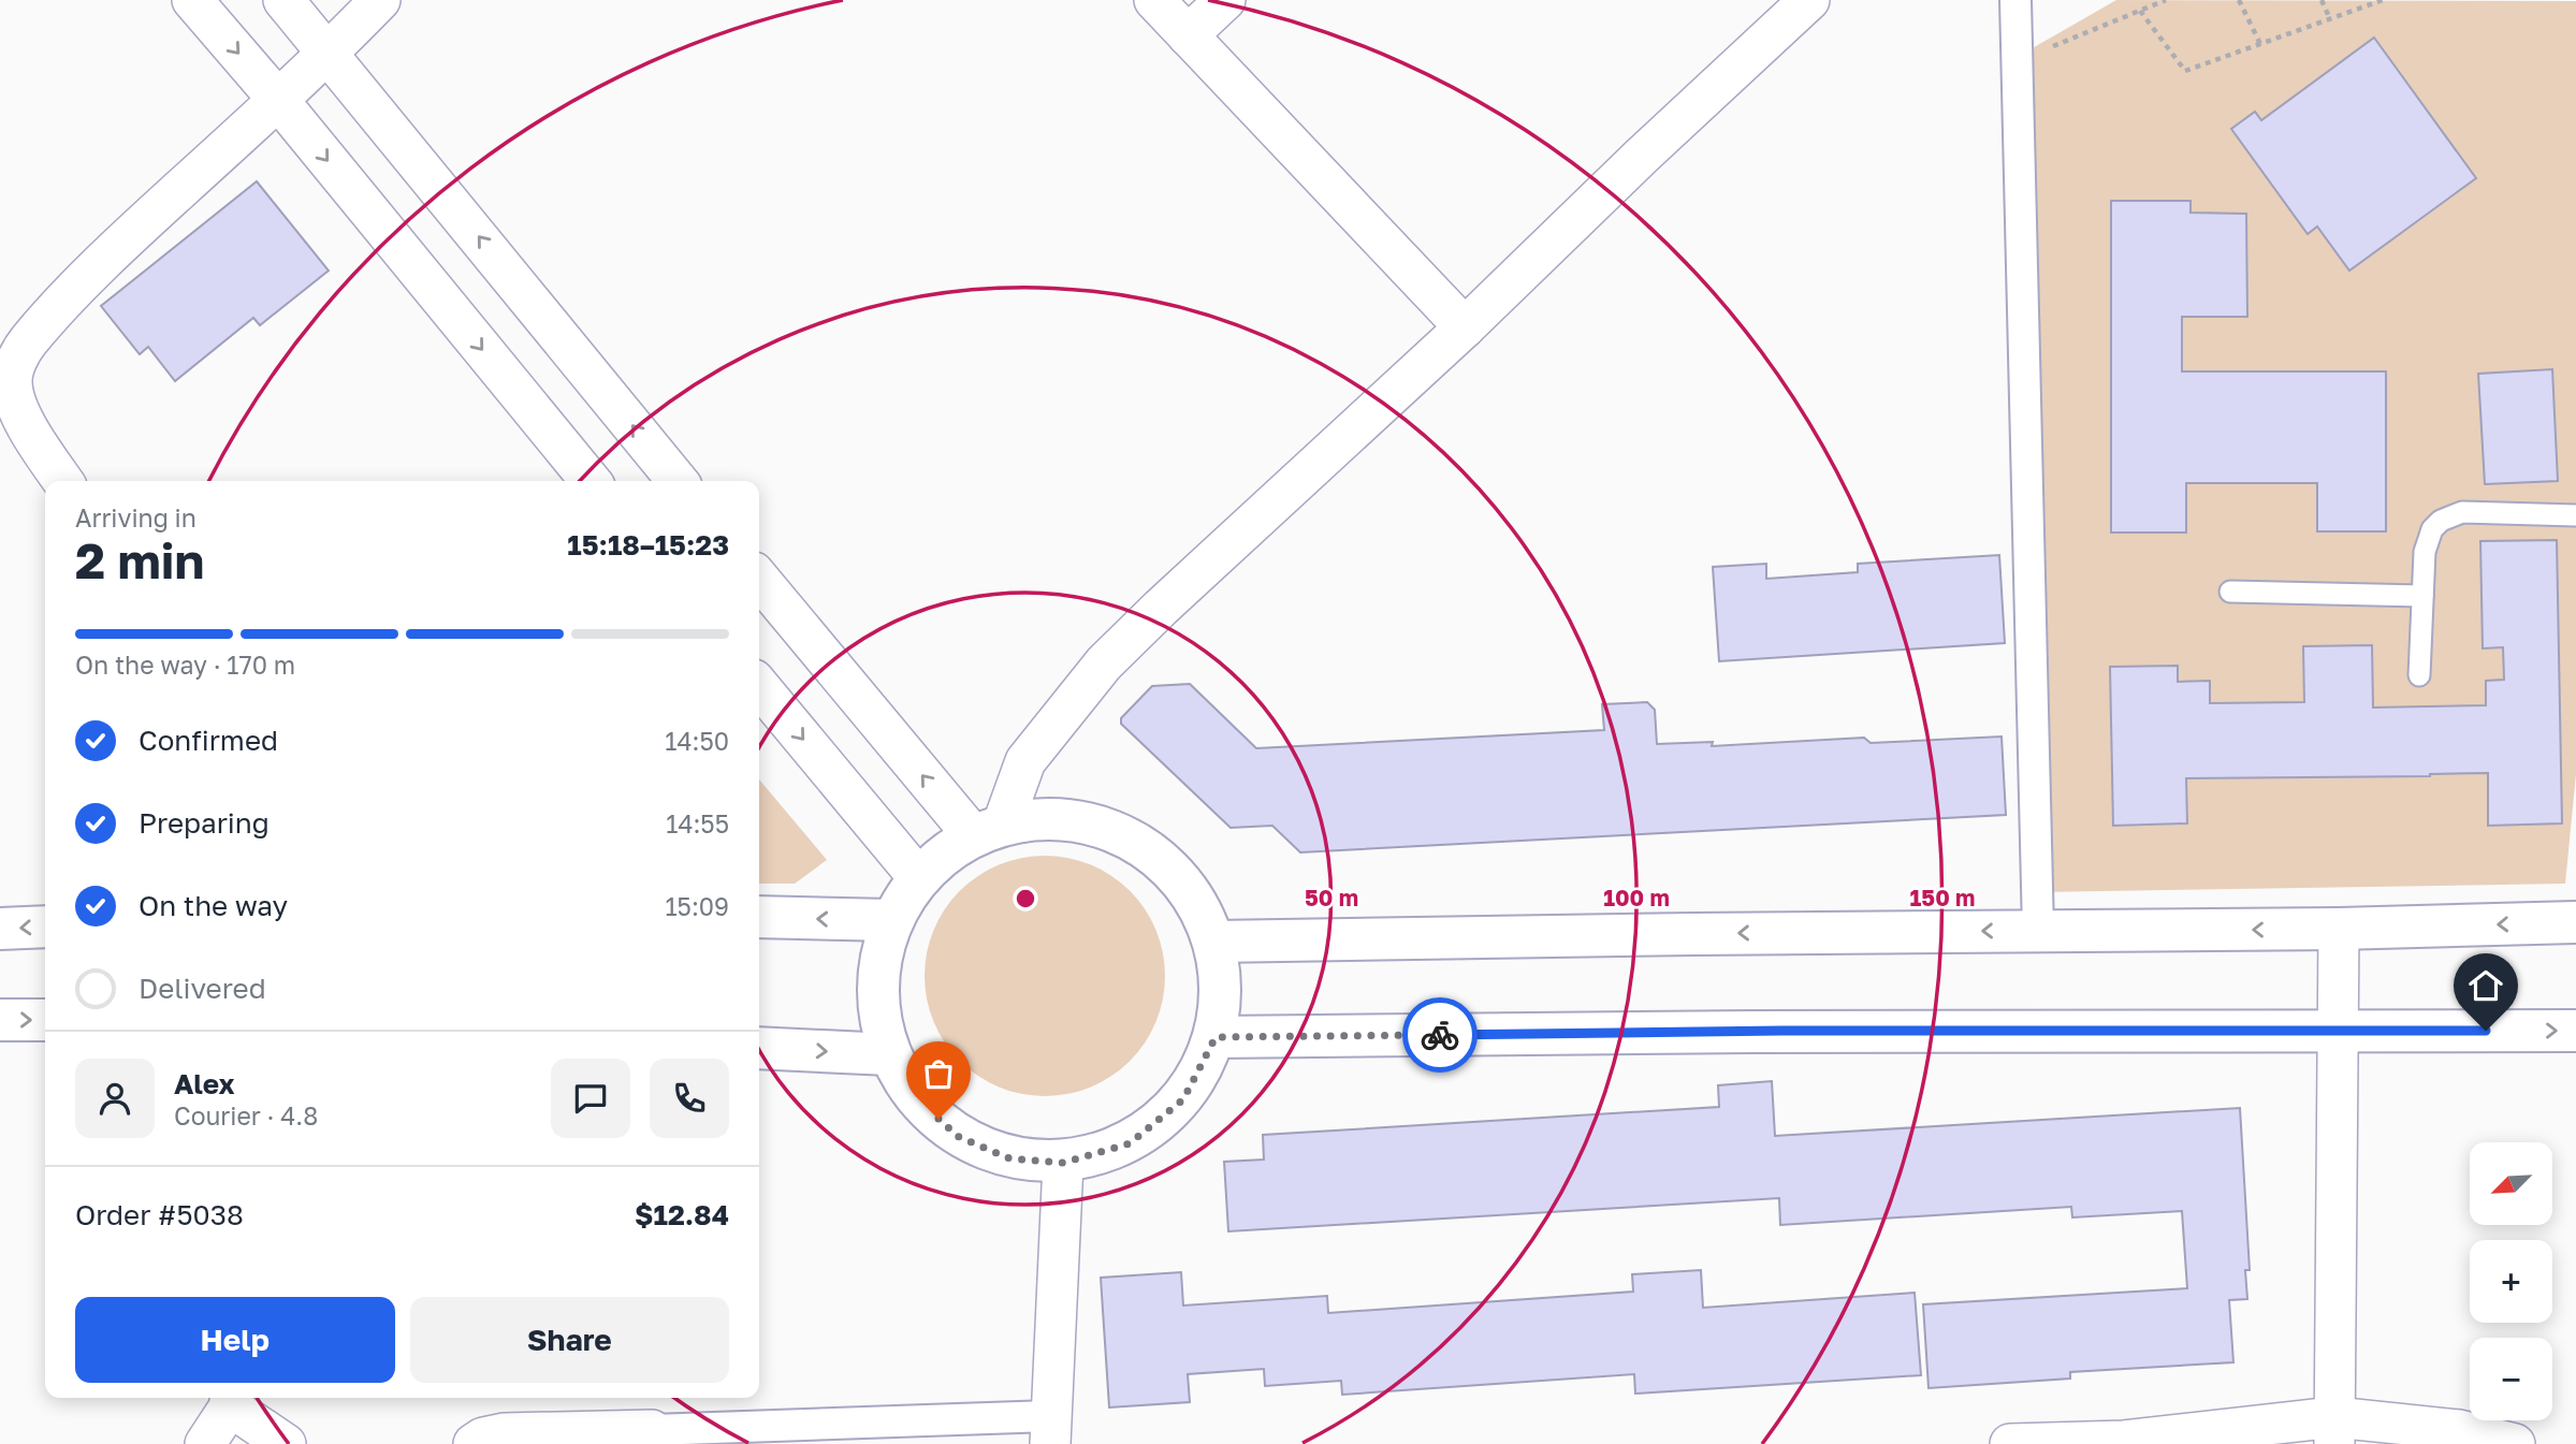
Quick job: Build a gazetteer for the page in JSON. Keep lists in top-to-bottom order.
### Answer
{
  "north": "bottom left",
  "page": {
    "heading": ["2 min", "Arriving in", "15:18–15:23"],
    "panel": [
      "Alex",
      "Courier · 4.8",
      "Order #5038",
      "$12.84"
    ],
    "bar": "On the way · 170 m",
    "list": [
      ["Confirmed", "14:50"],
      ["Preparing", "14:55"],
      ["On the way", "15:09"],
      "Delivered"
    ],
    "map_buttons": ["+", "−"],
    "buttons": ["Help", "Share"]
  },
  "rings": ["50 m", "100 m", "150 m"]
}
